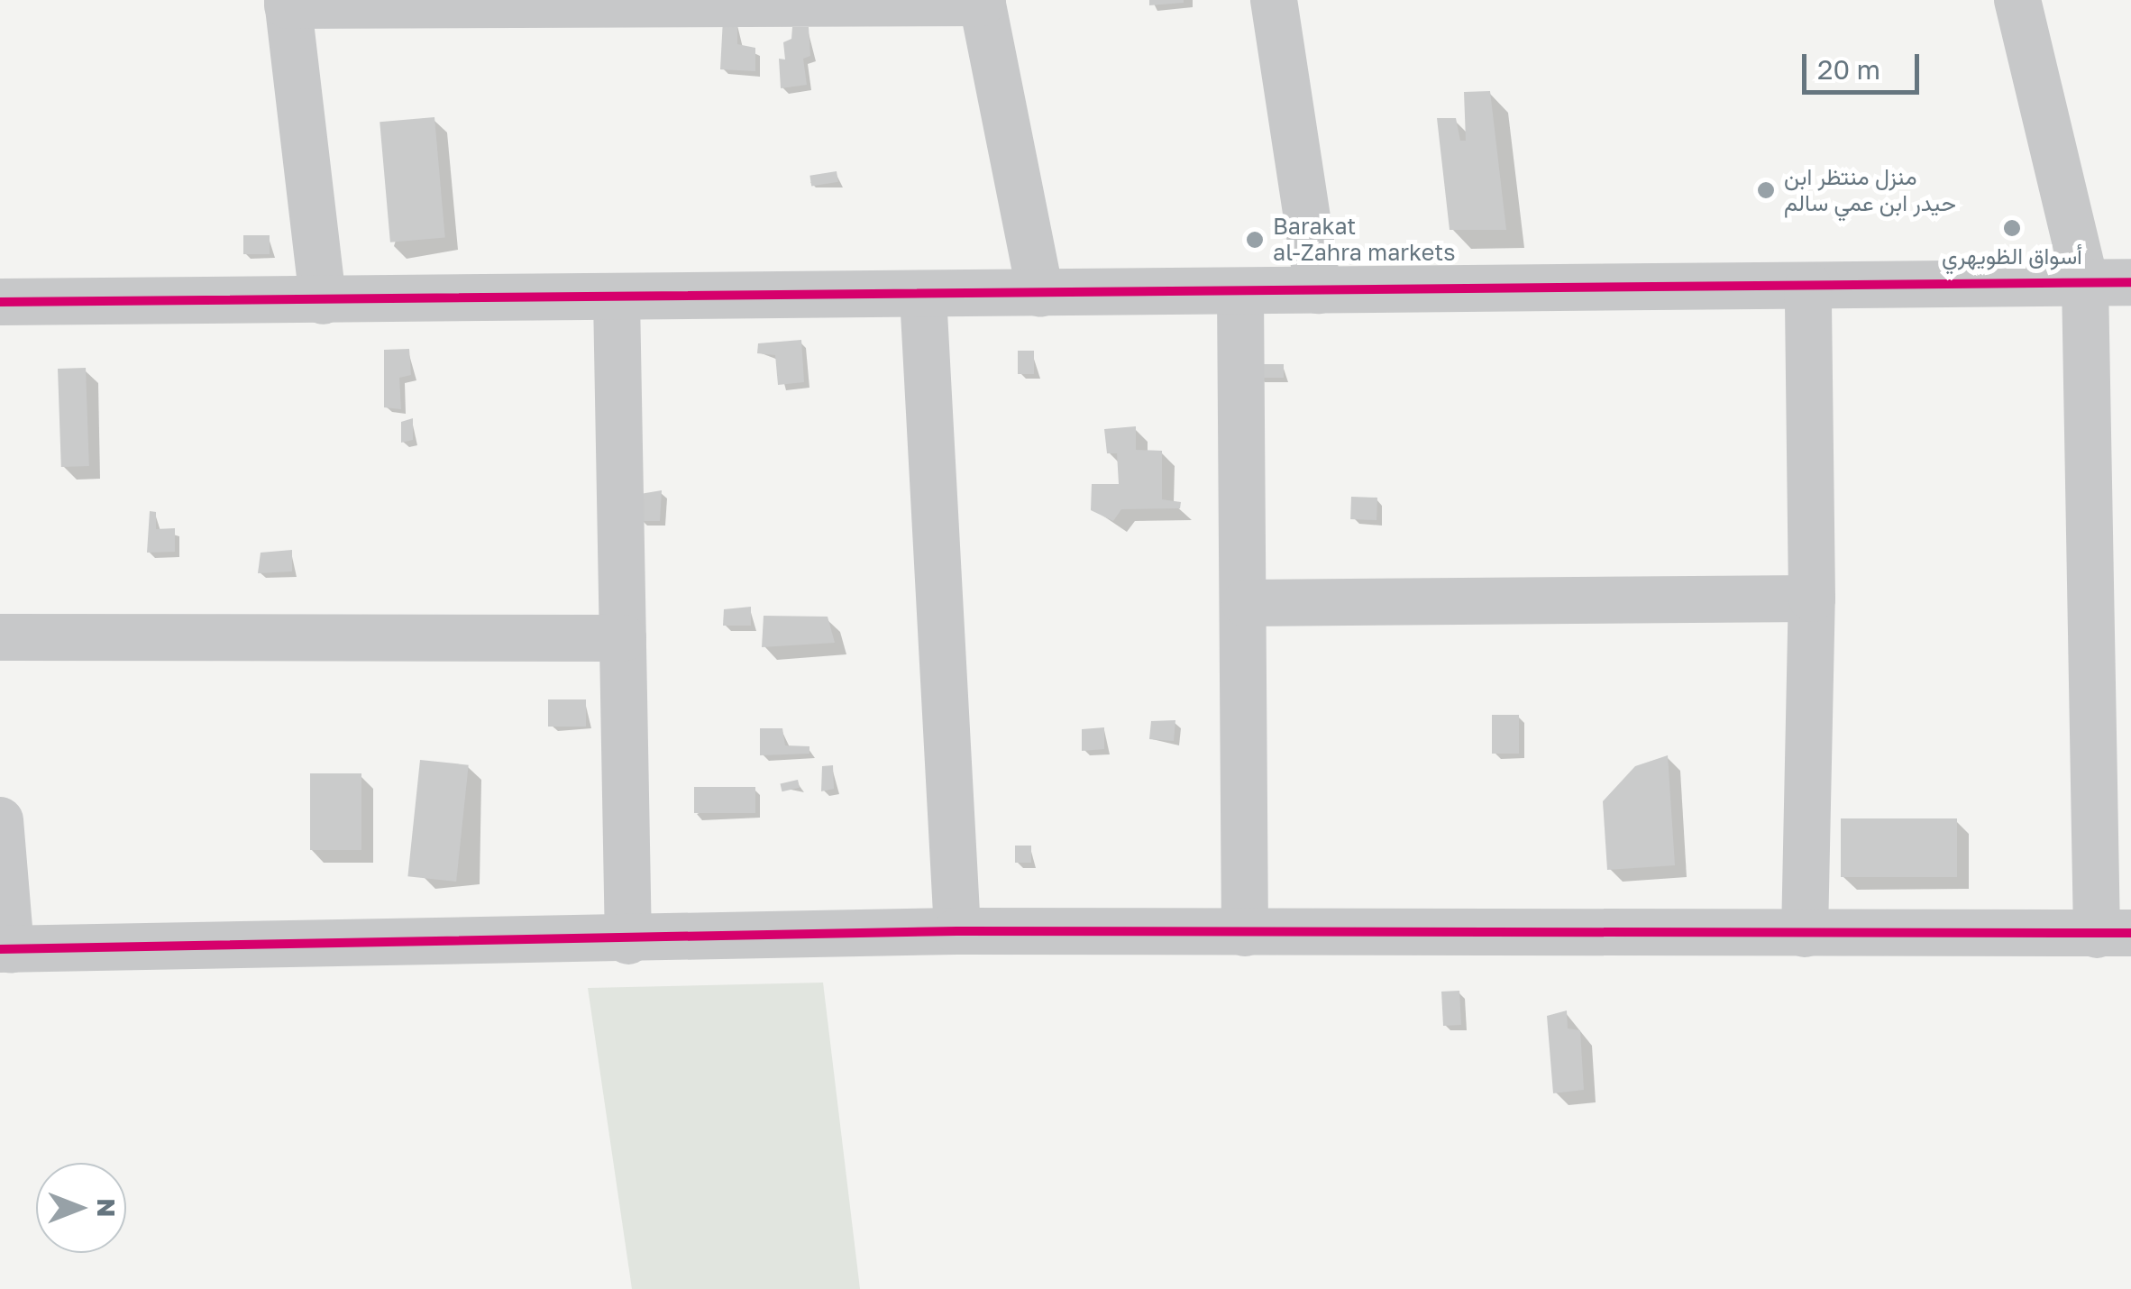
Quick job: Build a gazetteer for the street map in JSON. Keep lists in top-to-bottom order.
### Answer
{
  "places": ["منزل منتظر ابن حيدر ابن عمي سالم", "أسواق الظويهري", "Barakat al-Zahra markets"],
  "scale_bar": "20 m",
  "north": "right"
}
